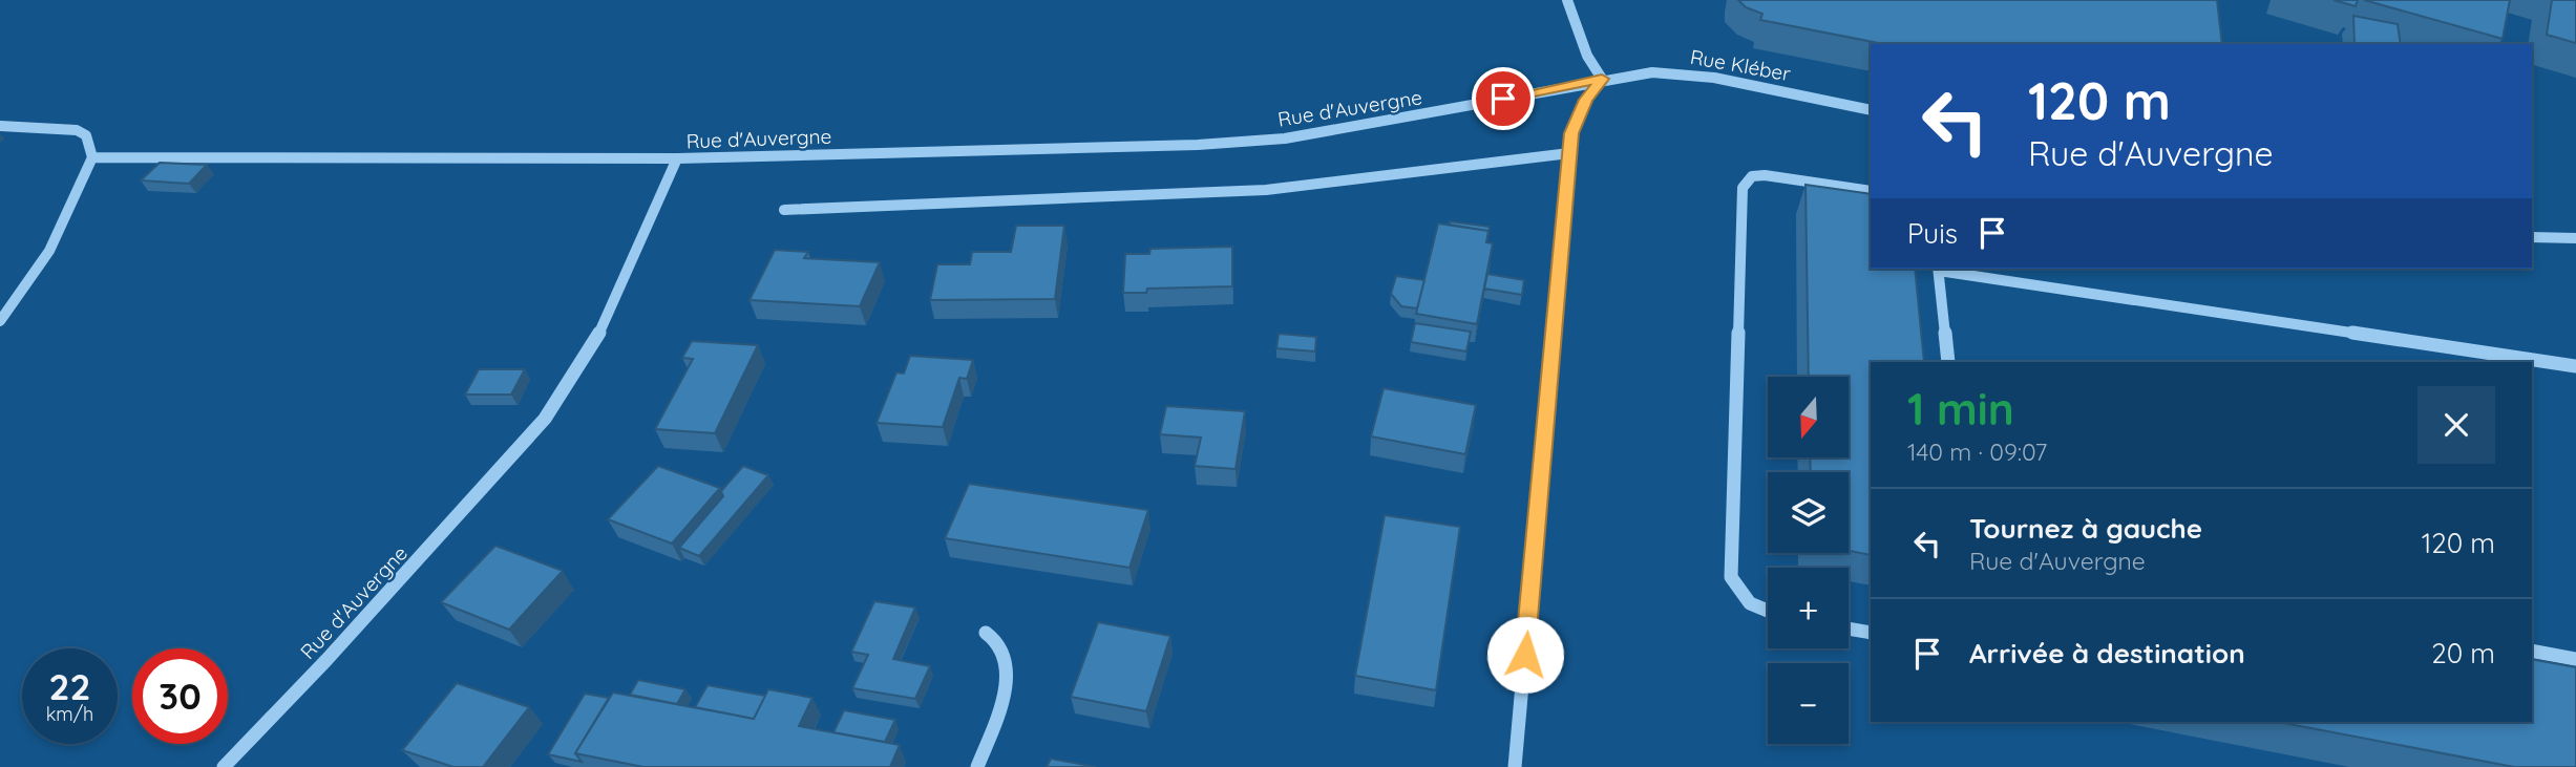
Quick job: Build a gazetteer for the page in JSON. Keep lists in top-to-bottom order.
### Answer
{
  "streets": {
    "street": ["Rue Kléber", "Rue d'Auvergne"]
  },
  "crossings": [
    ["Rue Kléber", "Rue d'Auvergne"]
  ],
  "north": "bottom",
  "page": {
    "turn": ["120 m", "Rue d'Auvergne"],
    "then": "Puis",
    "heading": ["1 min", "140 m · 09:07"],
    "map_buttons": ["+", "−"],
    "list": [
      {
        "name": "Tournez à gauche",
        "note": "Rue d'Auvergne",
        "value": "120 m"
      },
      {
        "name": "Arrivée à destination",
        "value": "20 m"
      }
    ],
    "speed": "22 km/h",
    "limit": "30"
  }
}
